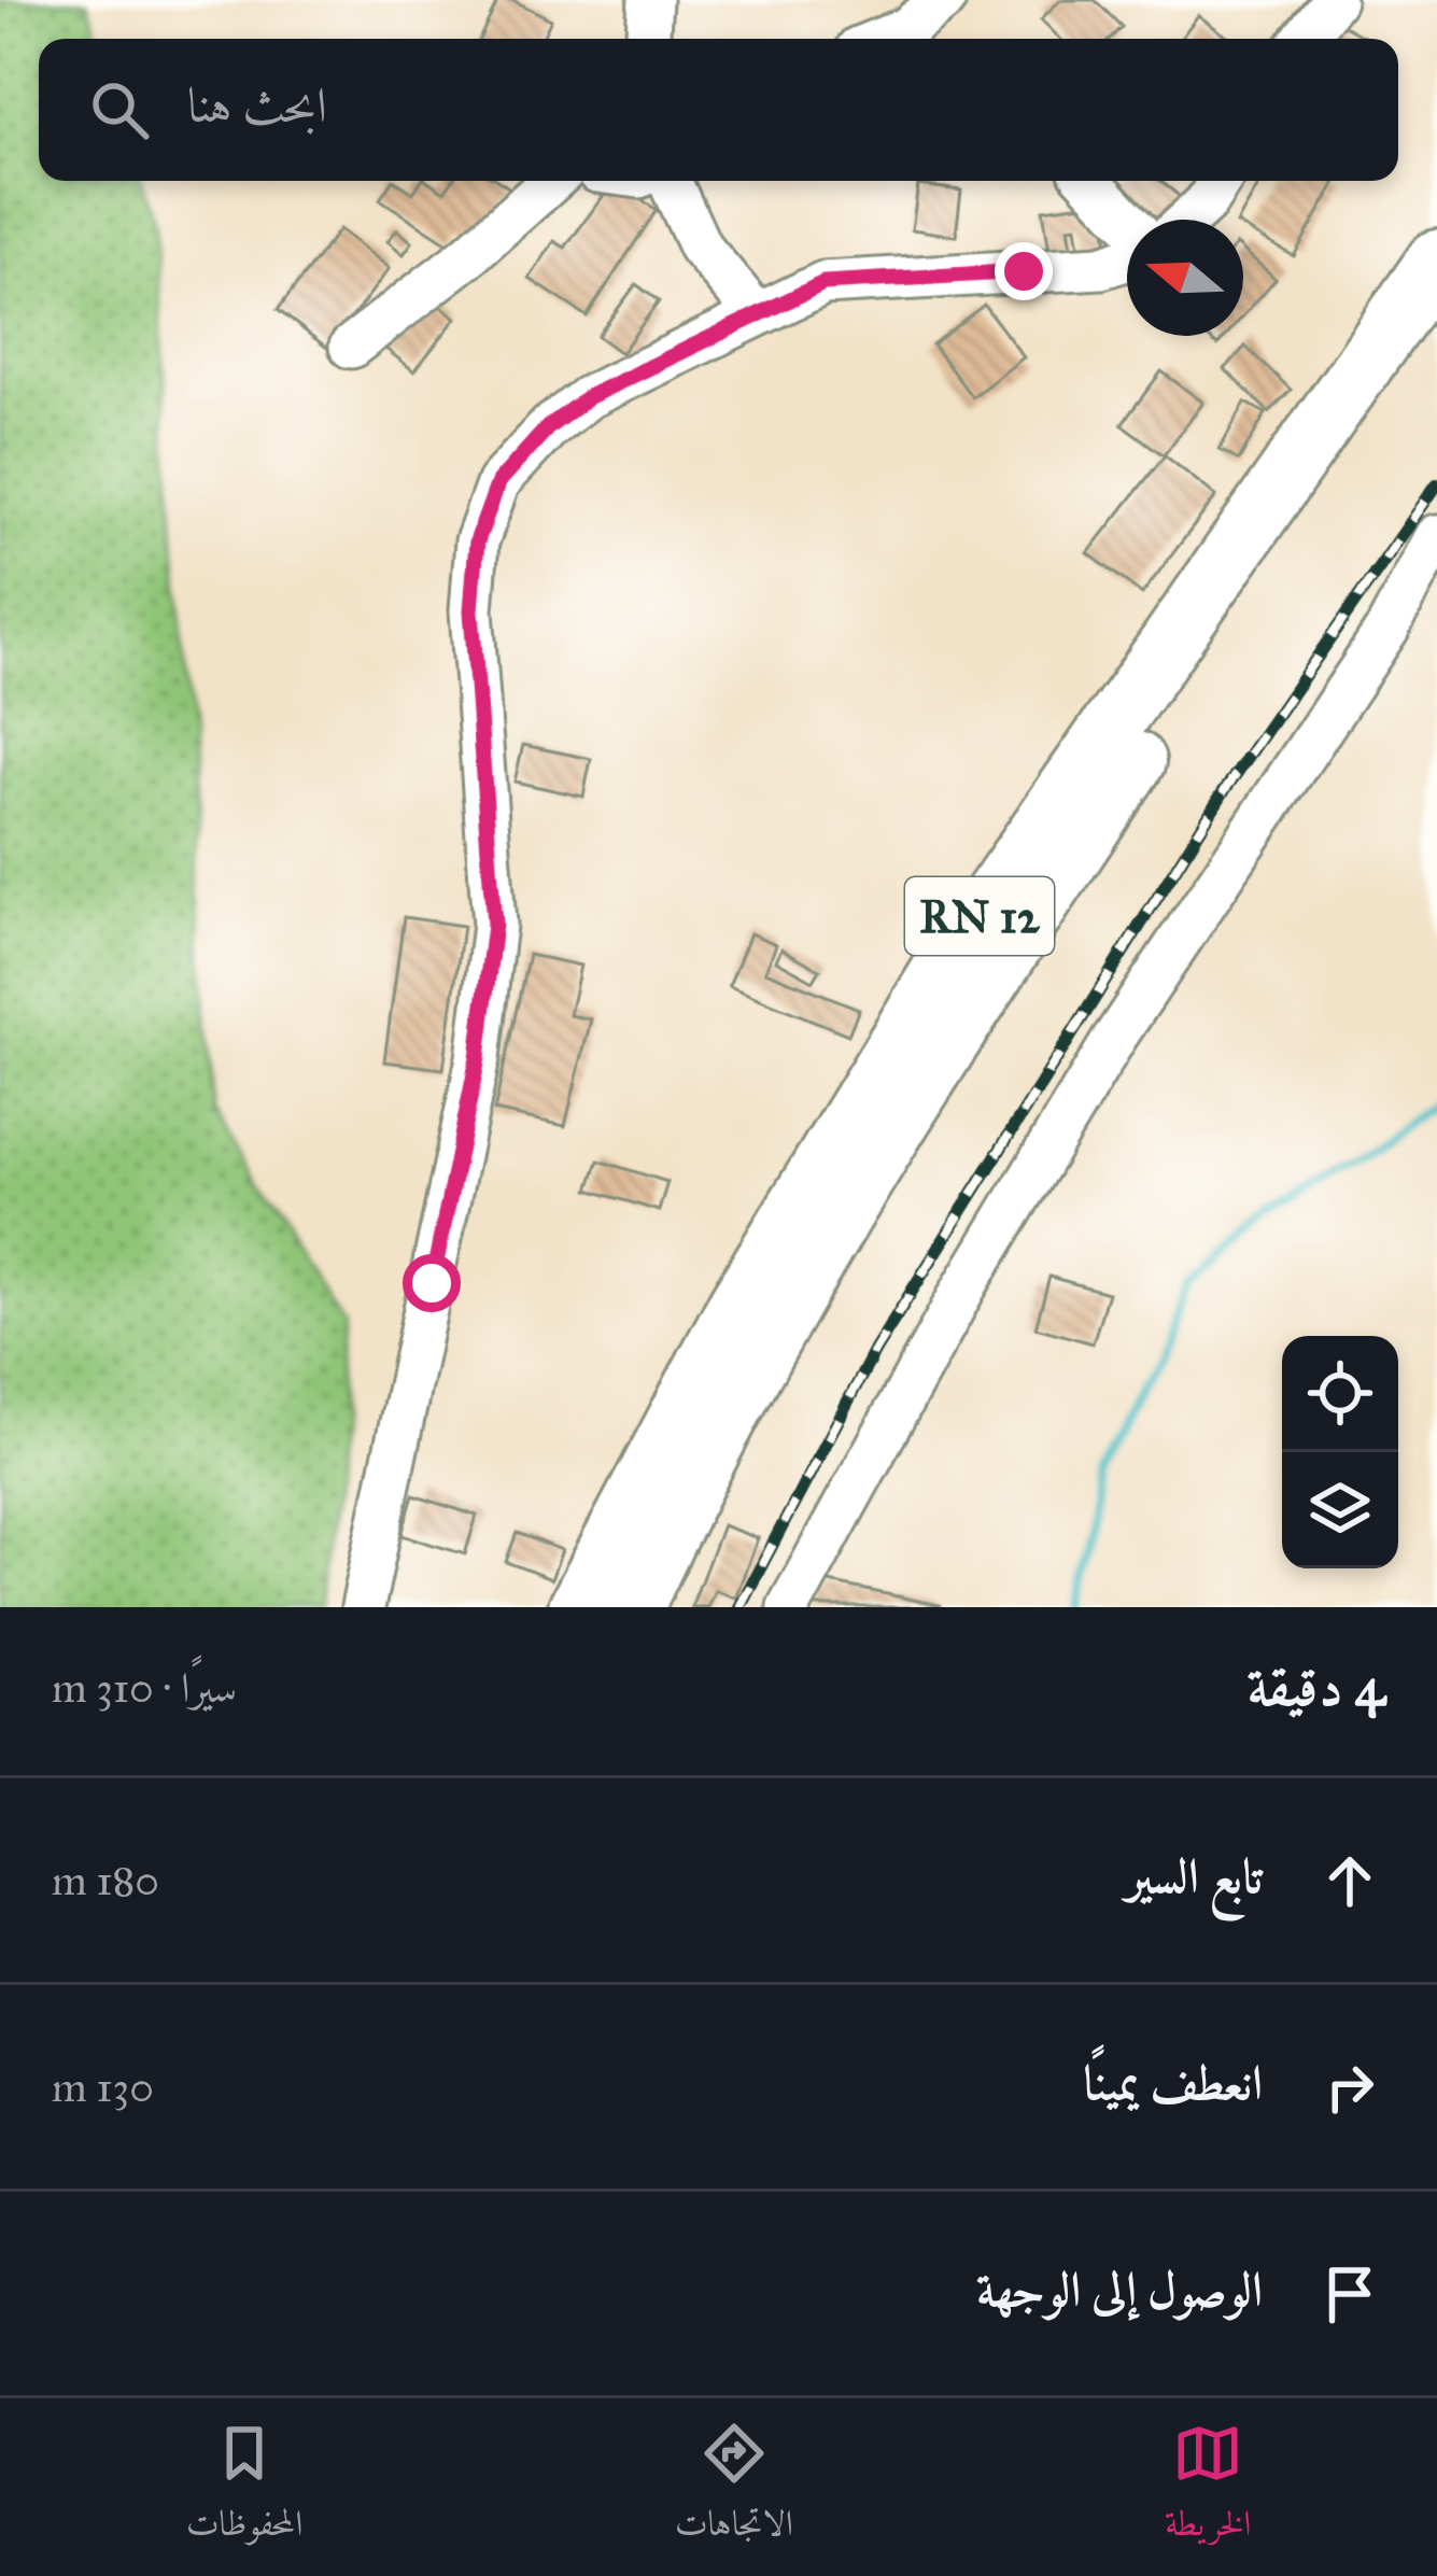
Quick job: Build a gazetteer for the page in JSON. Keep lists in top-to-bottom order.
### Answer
{
  "streets": {
    "highway": ["RN 12"]
  },
  "north": "left",
  "page": {
    "search": "ابحث هنا",
    "heading": ["4 دقيقة", "سيرًا · 310 m"],
    "list": [
      ["تابع السير", "180 m"],
      ["انعطف يمينًا", "130 m"],
      "الوصول إلى الوجهة"
    ],
    "nav": ["الخريطة", "الاتجاهات", "المحفوظات"]
  }
}
